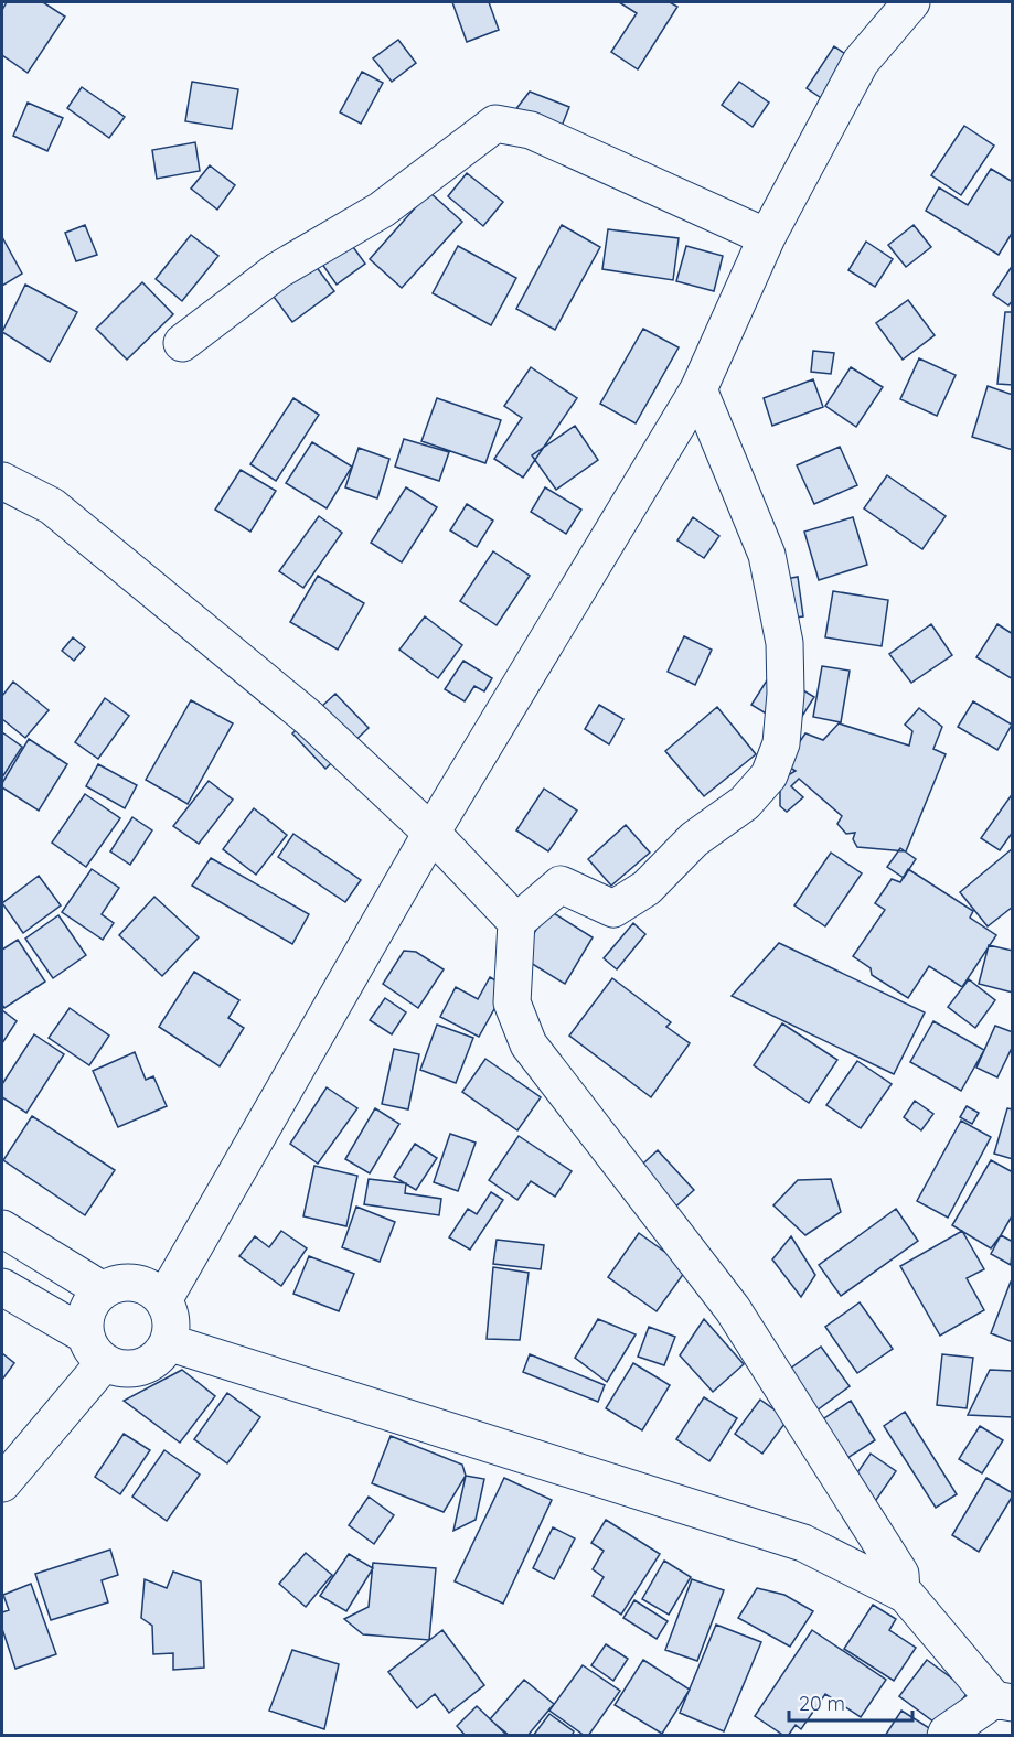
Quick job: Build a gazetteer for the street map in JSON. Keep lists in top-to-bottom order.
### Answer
{
  "scale_bar": "20 m"
}
